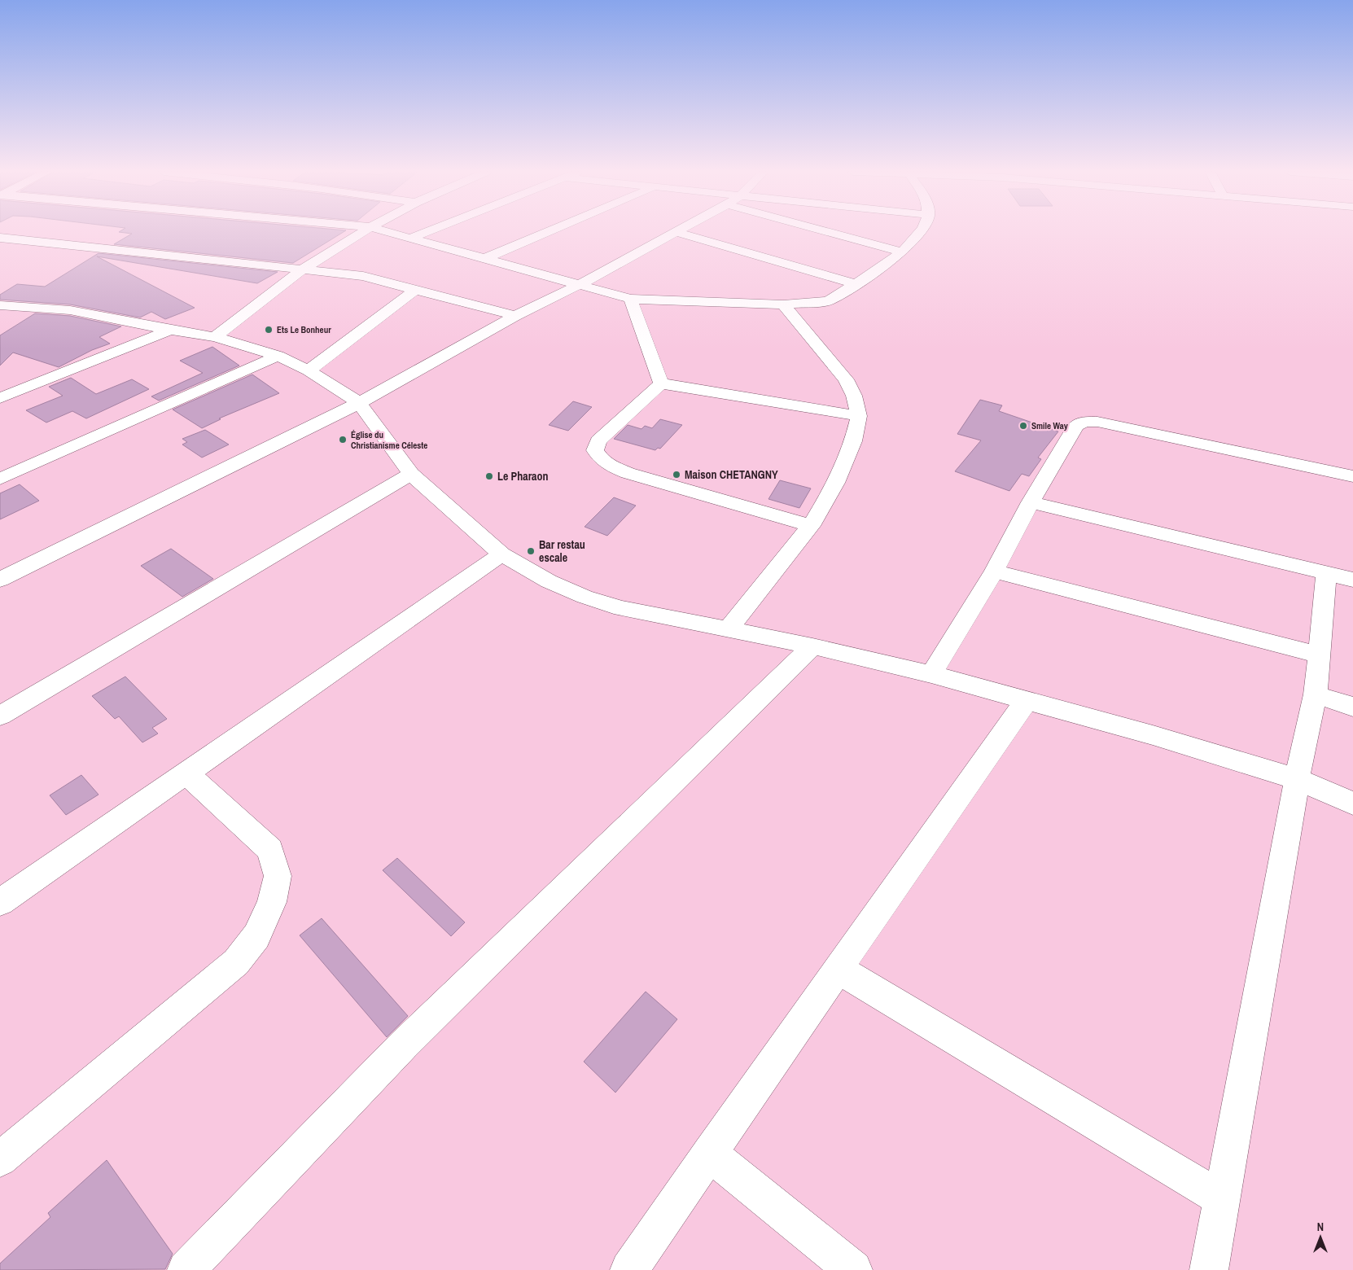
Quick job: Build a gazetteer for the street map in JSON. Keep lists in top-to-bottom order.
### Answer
{
  "places": [
    "Ets Le Bonheur",
    "Smile Way",
    "Église du Christianisme Céleste",
    "Maison CHETANGNY",
    "Le Pharaon",
    "Bar restau escale"
  ],
  "north": "top"
}
